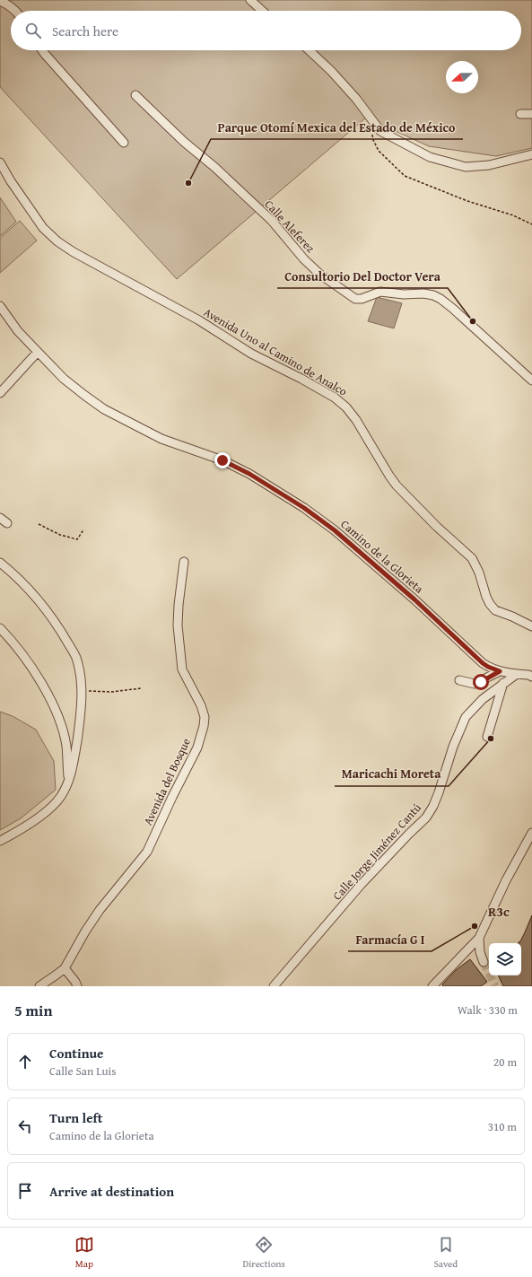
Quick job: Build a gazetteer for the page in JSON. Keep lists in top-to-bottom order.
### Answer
{
  "streets": {
    "street": [
      "Calle Aleferez",
      "Avenida Uno al Camino de Analco",
      "Camino de la Glorieta",
      "Avenida del Bosque",
      "Calle Jorge Jiménez Cantú"
    ]
  },
  "crossings": [
    ["Camino de la Glorieta", "Calle Jorge Jiménez Cantú"]
  ],
  "districts": ["R3c"],
  "places": [
    "Parque Otomí Mexica del Estado de México",
    "Consultorio Del Doctor Vera",
    "Maricachi Moreta",
    "Farmacía G I"
  ],
  "north": "left",
  "page": {
    "search": "Search here",
    "heading": ["5 min", "Walk · 330 m"],
    "list": [
      ["Continue", "Calle San Luis", "20 m"],
      ["Turn left", "Camino de la Glorieta", "310 m"],
      "Arrive at destination"
    ],
    "nav": ["Map", "Directions", "Saved"]
  }
}
